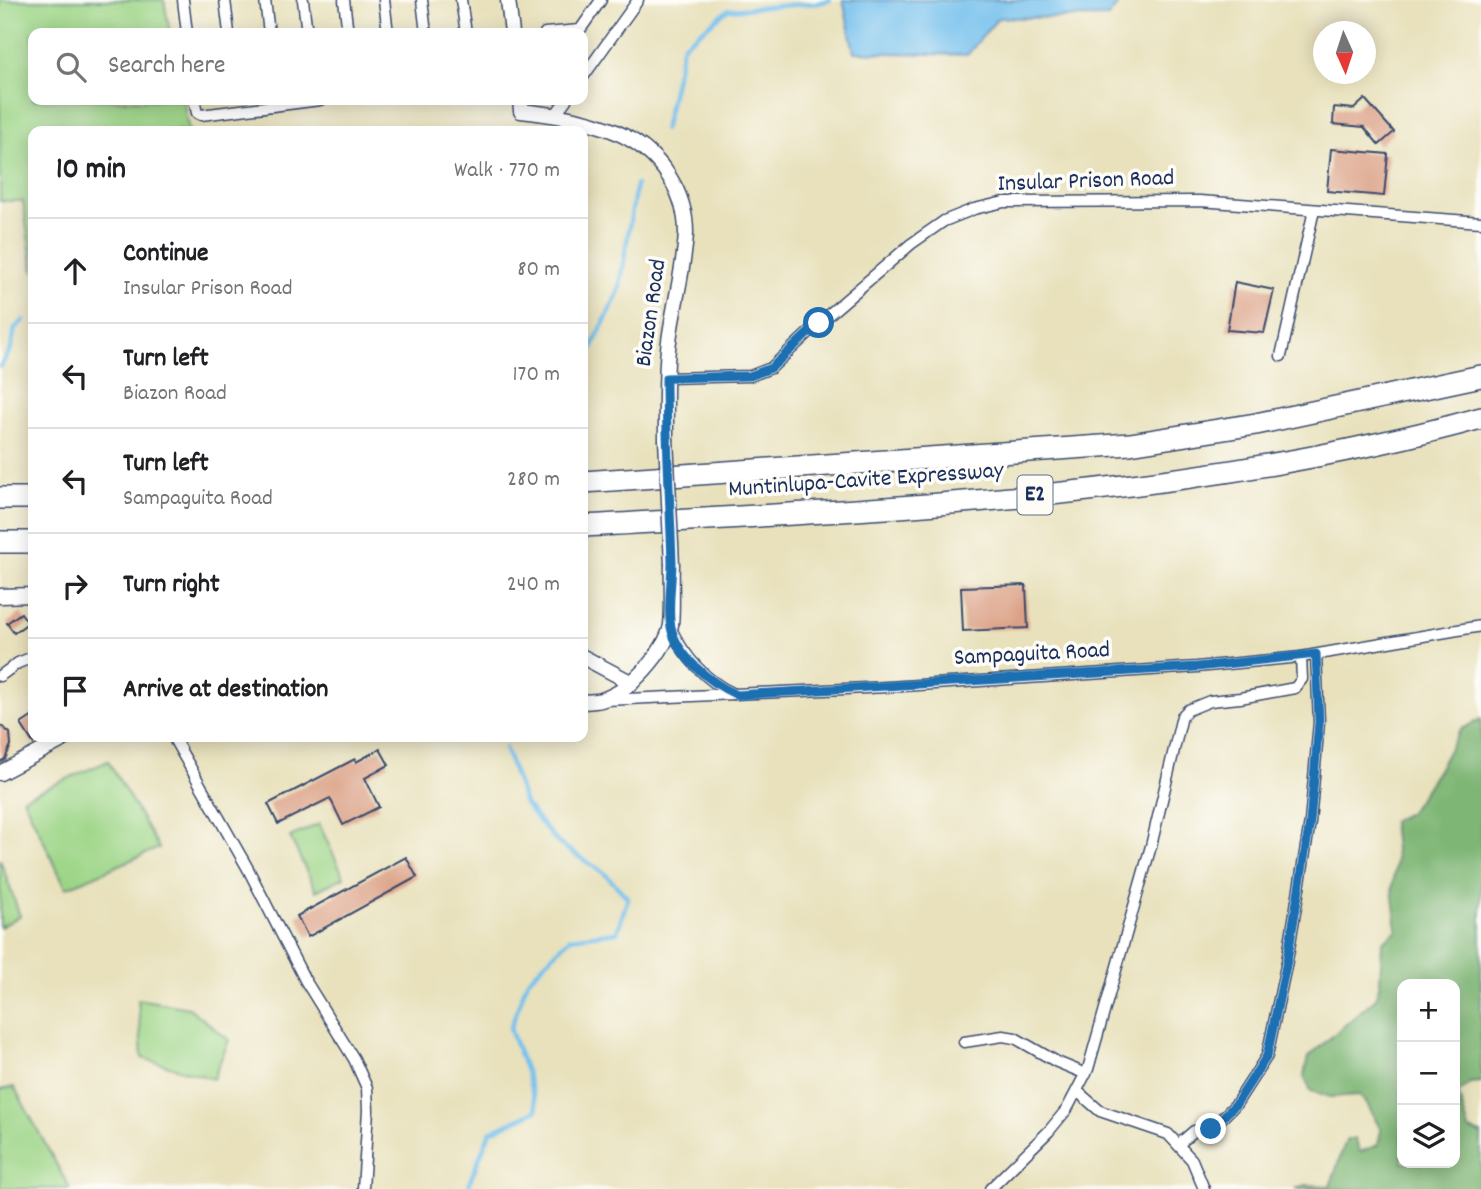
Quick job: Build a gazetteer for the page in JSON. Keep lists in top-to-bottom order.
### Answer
{
  "streets": {
    "highway": ["Muntinlupa-Cavite Expressway", "E2"],
    "street": ["Insular Prison Road", "Biazon Road", "Sampaguita Road"]
  },
  "crossings": [
    ["Insular Prison Road", "Biazon Road"],
    ["Biazon Road", "Sampaguita Road"]
  ],
  "north": "bottom",
  "page": {
    "search": "Search here",
    "heading": ["10 min", "Walk · 770 m"],
    "list": [
      ["Continue", "Insular Prison Road", "80 m"],
      ["Turn left", "Biazon Road", "170 m"],
      ["Turn left", "Sampaguita Road", "280 m"],
      ["Turn right", "240 m"],
      "Arrive at destination"
    ],
    "map_buttons": ["+", "−"]
  }
}
